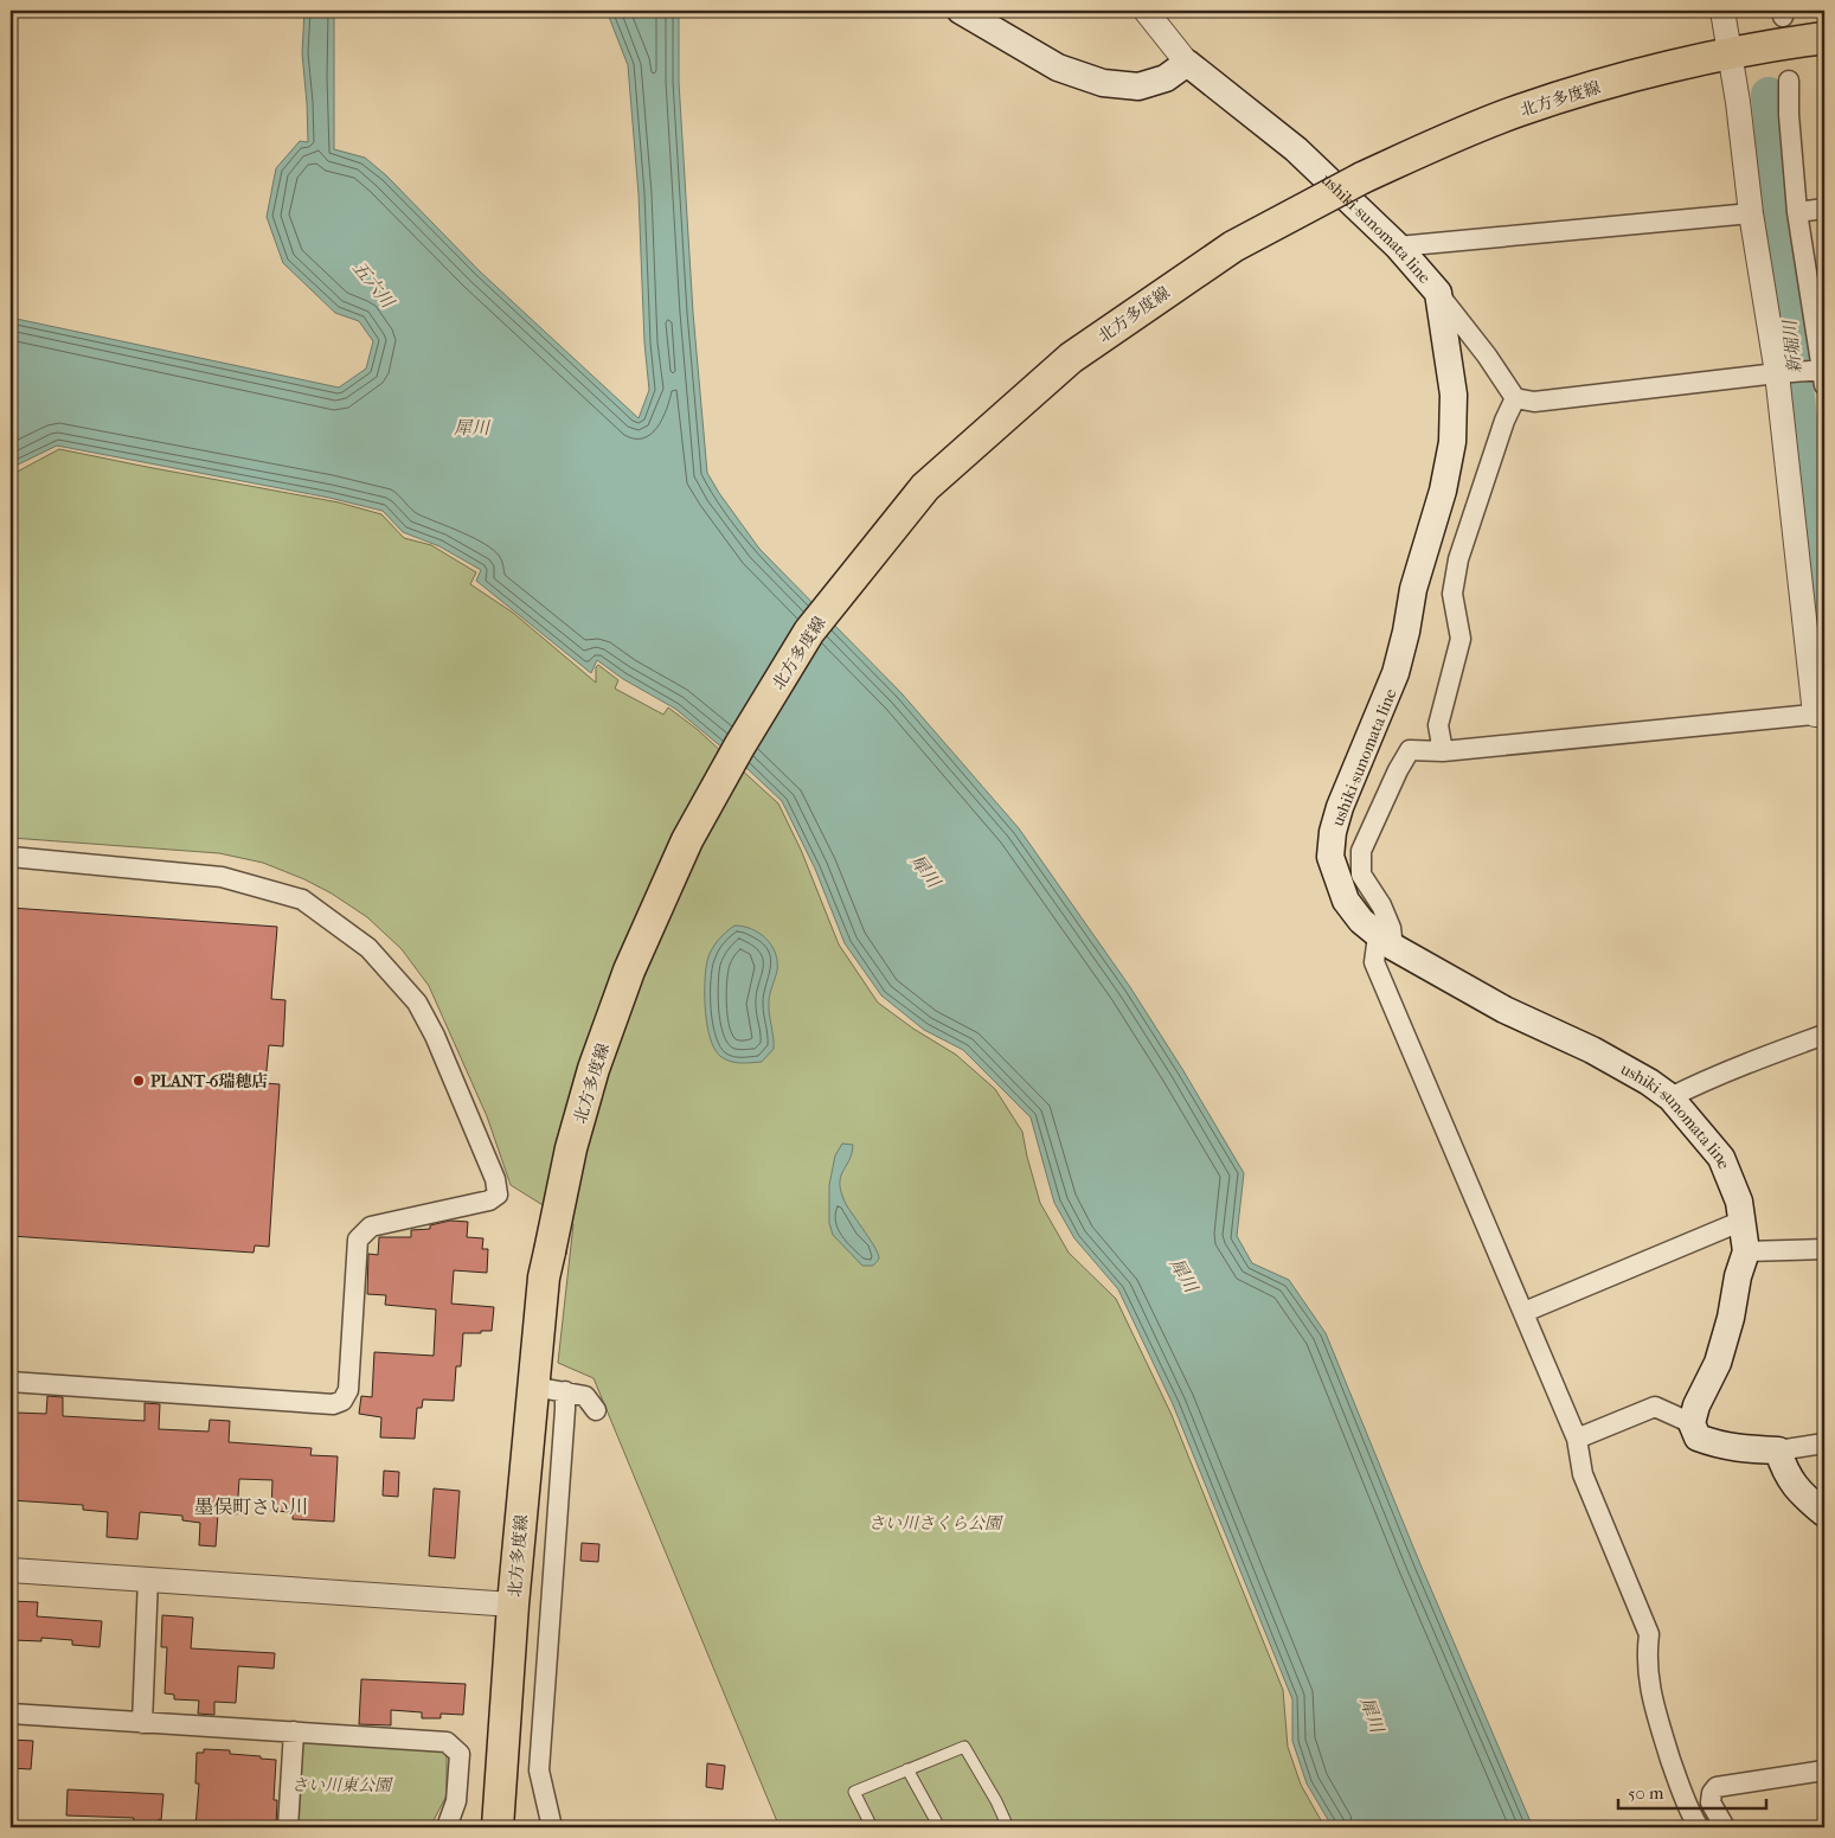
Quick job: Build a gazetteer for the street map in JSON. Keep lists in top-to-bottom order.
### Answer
{
  "streets": {
    "main road": ["北方多度線", "ushiki-sunomata line"]
  },
  "districts": ["墨俣町さい川"],
  "water": ["五六川", "新堀川", "犀川"],
  "parks": ["さい川さくら公園", "さい川東公園"],
  "places": ["PLANT-6瑞穂店"],
  "scale_bar": "50 m"
}
